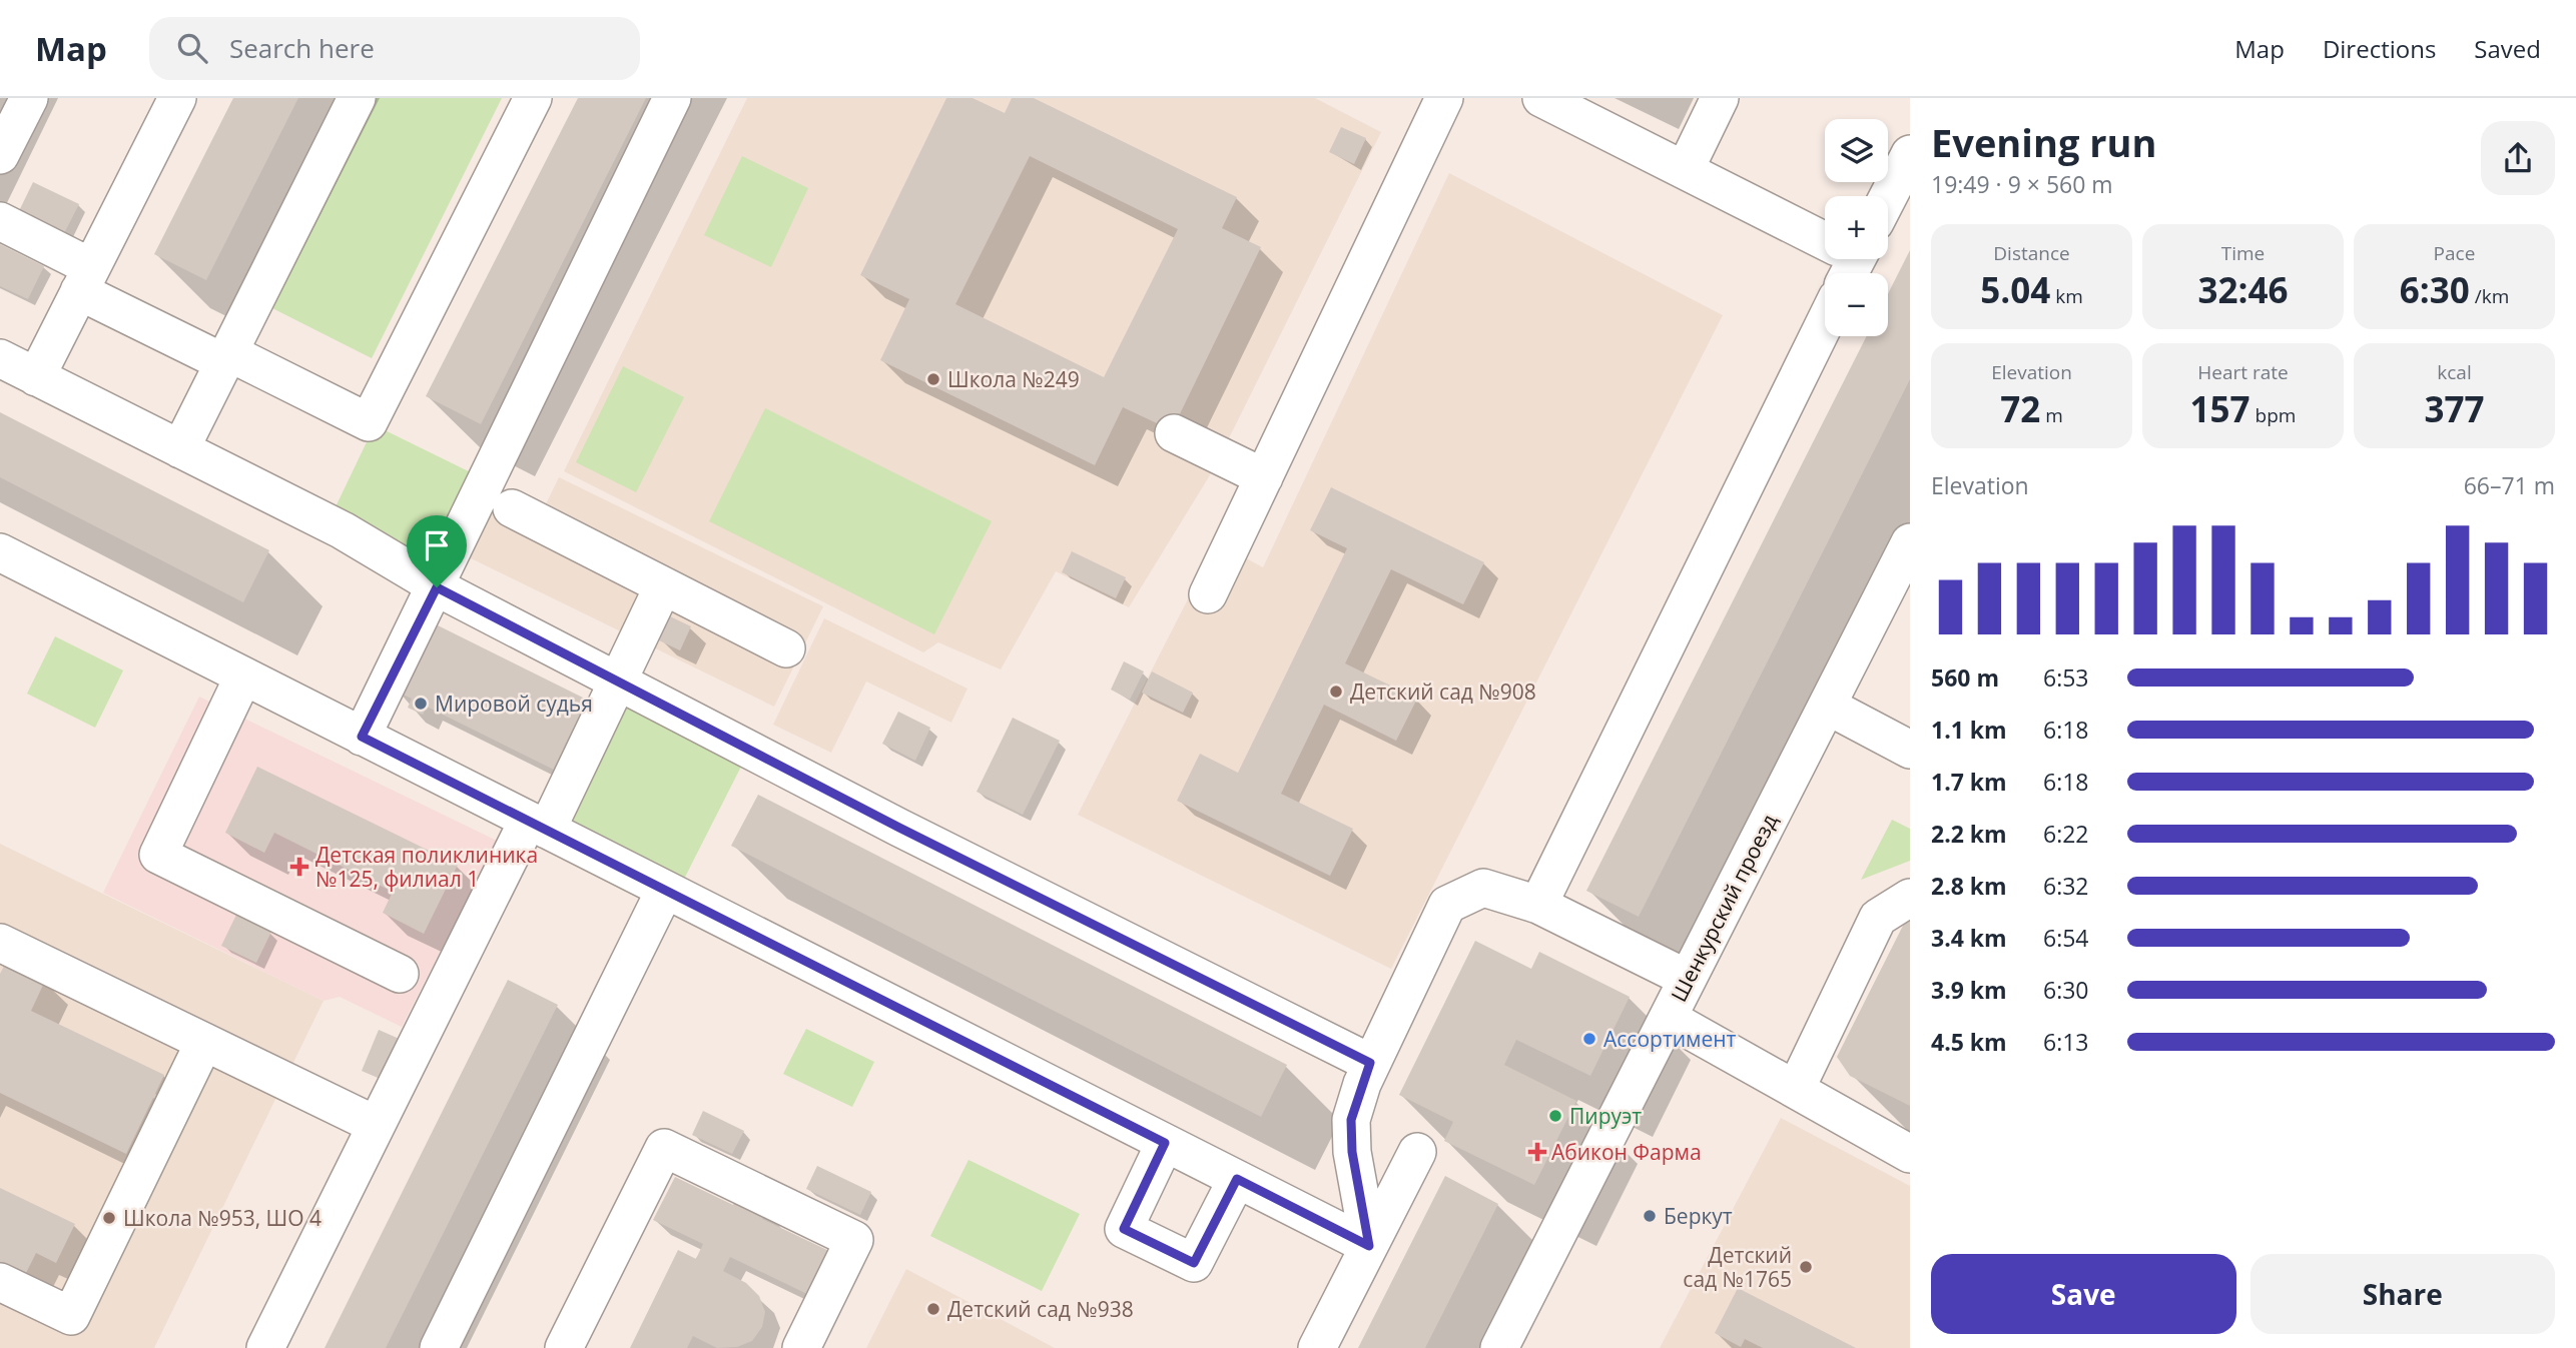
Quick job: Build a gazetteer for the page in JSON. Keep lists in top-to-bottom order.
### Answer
{
  "streets": {
    "street": ["Шенкурский проезд"]
  },
  "places": {
    "other": [
      "Школа №249",
      "Детский сад №908",
      "Мировой судья",
      "Ассортимент",
      "Пируэт",
      "Беркут",
      "Школа №953, ШО 4",
      "Детский сад №1765",
      "Детский сад №938"
    ],
    "health": ["Детская поликлиника №125, филиал 1", "Абикон Фарма"]
  },
  "page": {
    "header": "Map",
    "search": "Search here",
    "nav": ["Map", "Directions", "Saved"],
    "heading": ["Evening run", "19:49 · 9 × 560 m"],
    "map_buttons": ["+", "−"],
    "stats": [
      ["Distance", "5.04 km"],
      ["Time", "32:46"],
      ["Pace", "6:30 /km"],
      ["Elevation", "72 m"],
      ["Heart rate", "157 bpm"],
      ["kcal", "377"]
    ],
    "chart": ["Elevation", "66–71 m"],
    "list": [
      {
        "name": "560 m",
        "note": "6:53"
      },
      {
        "name": "1.1 km",
        "note": "6:18"
      },
      {
        "name": "1.7 km",
        "note": "6:18"
      },
      {
        "name": "2.2 km",
        "note": "6:22"
      },
      {
        "name": "2.8 km",
        "note": "6:32"
      },
      {
        "name": "3.4 km",
        "note": "6:54"
      },
      {
        "name": "3.9 km",
        "note": "6:30"
      },
      {
        "name": "4.5 km",
        "note": "6:13"
      }
    ],
    "buttons": ["Save", "Share"]
  }
}
